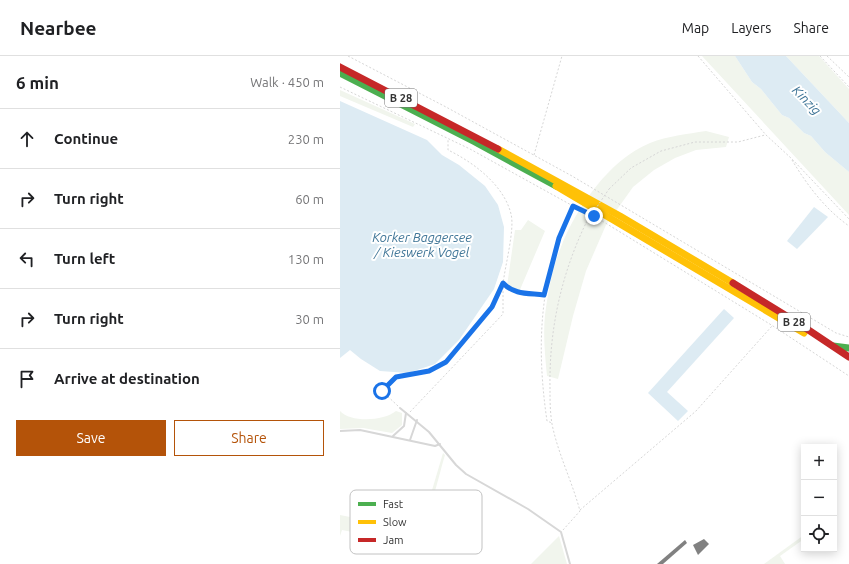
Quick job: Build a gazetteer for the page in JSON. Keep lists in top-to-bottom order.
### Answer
{
  "streets": {
    "highway": ["B 28"]
  },
  "water": ["Kinzig", "Korker Baggersee / Kieswerk Vogel"],
  "legend": ["Fast", "Slow", "Jam"],
  "page": {
    "header": "Nearbee",
    "nav": ["Map", "Layers", "Share"],
    "heading": ["6 min", "Walk · 450 m"],
    "list": [
      ["Continue", "230 m"],
      ["Turn right", "60 m"],
      ["Turn left", "130 m"],
      ["Turn right", "30 m"],
      "Arrive at destination"
    ],
    "buttons": ["Save", "Share"],
    "map_buttons": ["+", "−"]
  }
}
